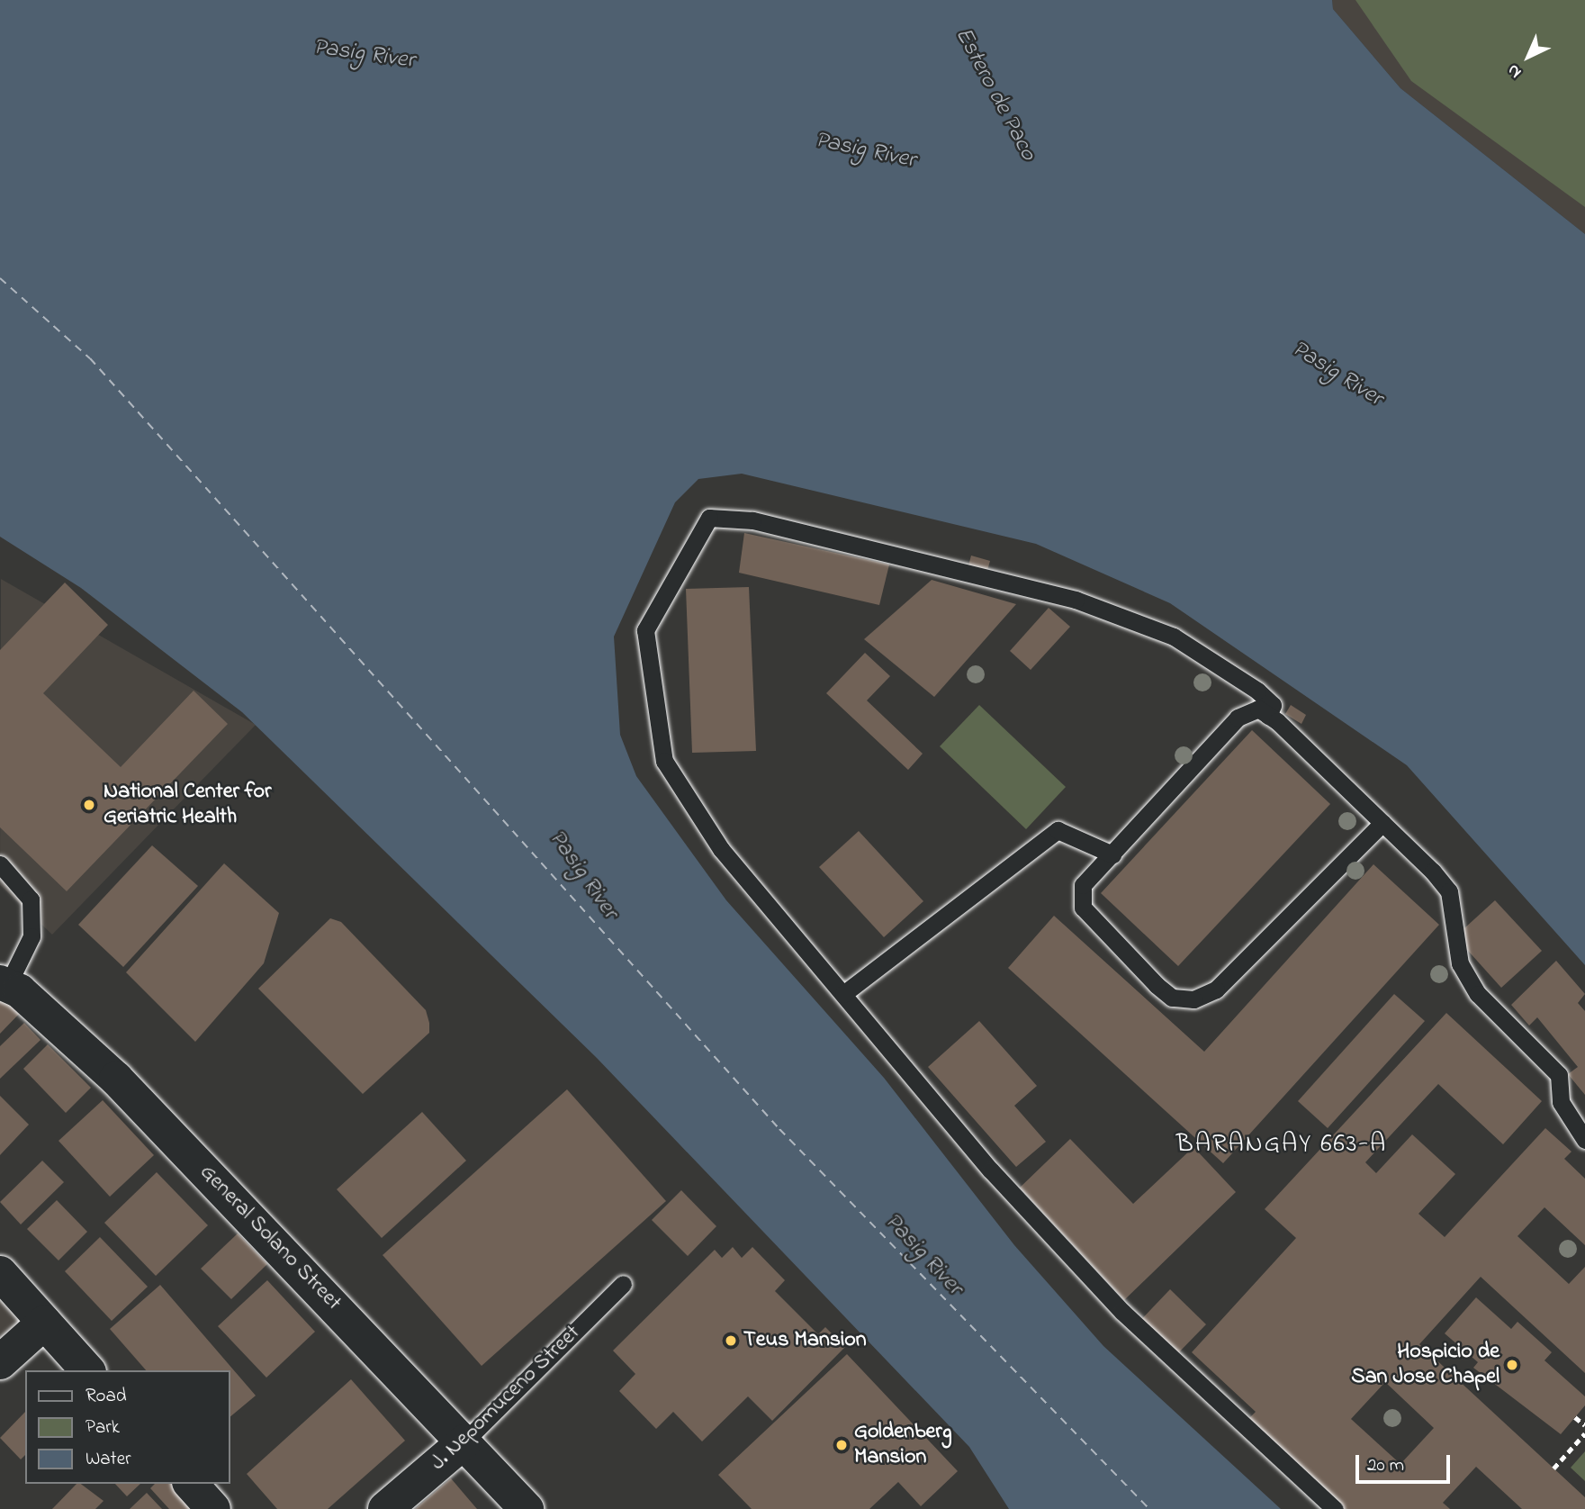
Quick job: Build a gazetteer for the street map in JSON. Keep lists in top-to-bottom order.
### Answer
{
  "streets": {
    "street": ["General Solano Street", "J. Nepomuceno Street"]
  },
  "crossings": [
    ["General Solano Street", "J. Nepomuceno Street"]
  ],
  "districts": ["BARANGAY 663-A"],
  "water": ["Pasig River", "Estero de Paco"],
  "places": [
    "National Center for Geriatric Health",
    "Teus Mansion",
    "Hospicio de San Jose Chapel",
    "Goldenberg Mansion"
  ],
  "legend": ["Road", "Park", "Water"],
  "scale_bar": "20 m",
  "north": "bottom left"
}
